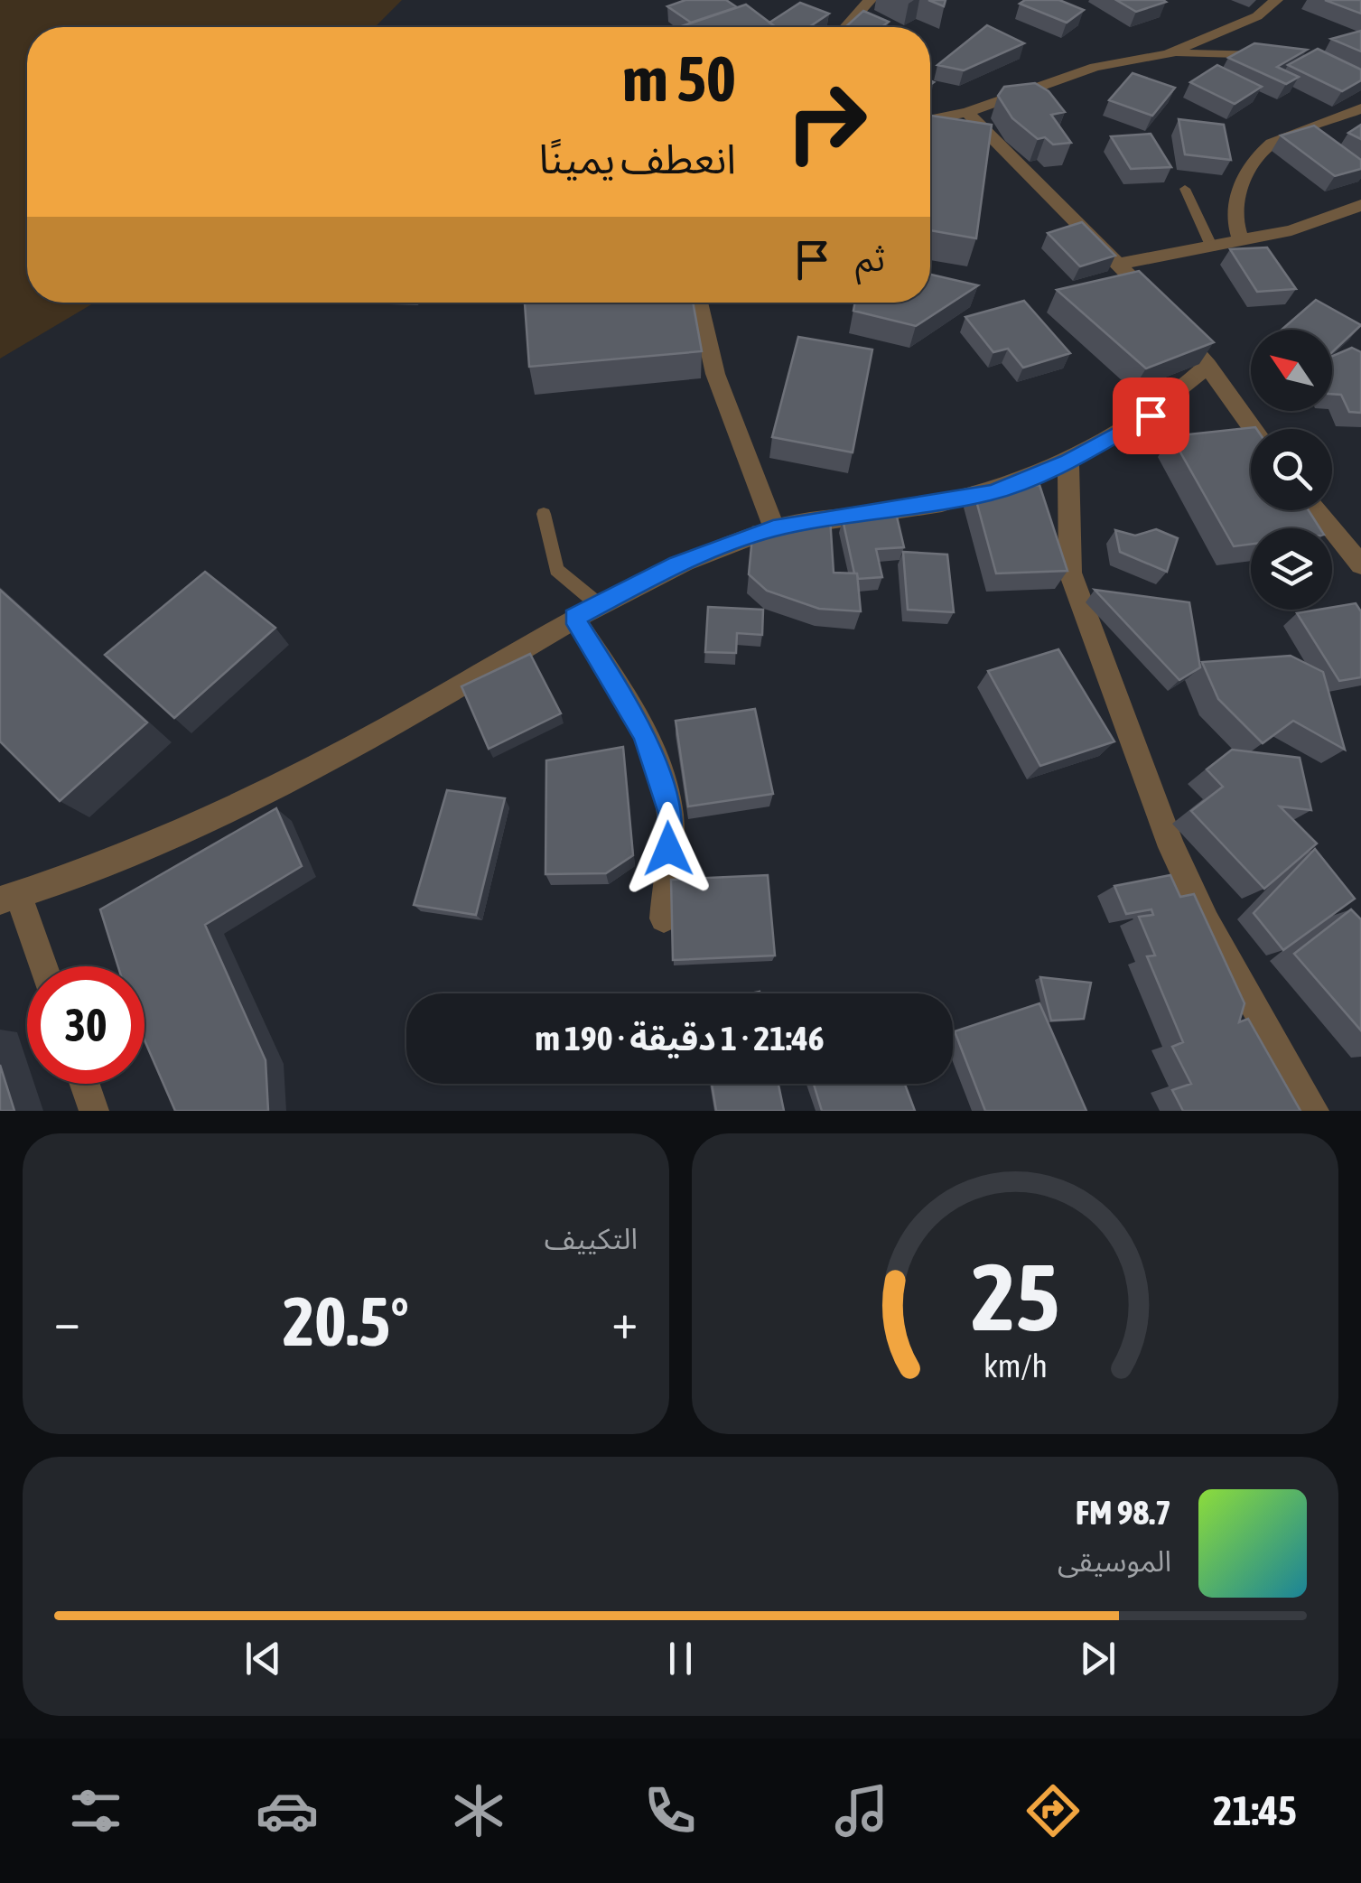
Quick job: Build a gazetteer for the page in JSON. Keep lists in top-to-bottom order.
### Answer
{
  "north": "top left",
  "page": {
    "turn": ["50 m", "انعطف يمينًا"],
    "then": "ثم",
    "limit": "30",
    "trip": "21:46 · 1 دقيقة · 190 m",
    "tile": "التكييف",
    "heat": ["−", "20.5°", "+"],
    "song": ["98.7 FM", "الموسيقى"],
    "tabs": "21:45",
    "gauge": ["25", "km/h"]
  }
}
